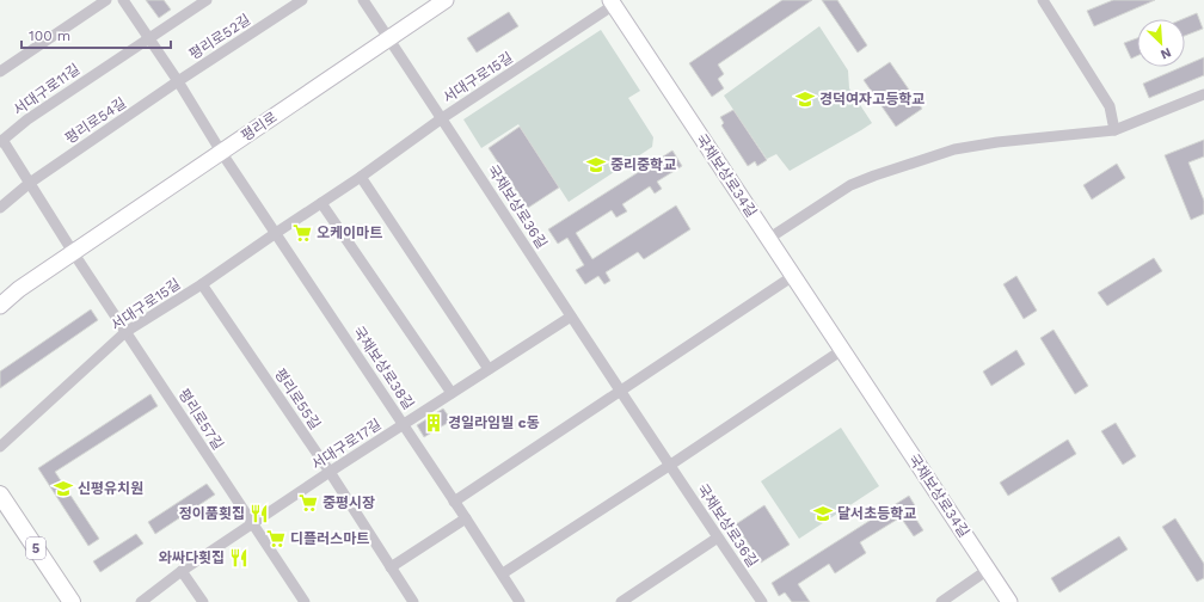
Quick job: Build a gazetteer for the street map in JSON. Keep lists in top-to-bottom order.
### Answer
{
  "streets": {
    "main road": ["평리로", "국채보상로34길", "5"],
    "street": [
      "평리로52길",
      "서대구로15길",
      "서대구로11길",
      "평리로54길",
      "국채보상로36길",
      "국채보상로38길",
      "평리로55길",
      "평리로57길",
      "서대구로17길"
    ]
  },
  "crossings": [
    ["평리로52길", "평리로54길"],
    ["서대구로15길", "국채보상로34길"],
    ["서대구로15길", "국채보상로36길"],
    ["서대구로15길", "국채보상로38길"],
    ["서대구로15길", "평리로55길"],
    ["서대구로15길", "평리로57길"],
    ["평리로", "국채보상로36길"],
    ["평리로", "국채보상로38길"],
    ["평리로", "평리로57길"],
    ["국채보상로36길", "서대구로17길"],
    ["국채보상로38길", "서대구로17길"],
    ["평리로55길", "서대구로17길"],
    ["평리로57길", "서대구로17길"]
  ],
  "places": {
    "school or university": [
      "경덕여자고등학교",
      "중리중학교",
      "신평유치원",
      "달서초등학교"
    ],
    "supermarket": ["오케이마트", "중평시장", "디플러스마트"],
    "building": ["경일라임빌 c동"],
    "restaurant": ["정이품횟집", "와싸다횟집"]
  },
  "scale_bar": "100 m",
  "north": "bottom right"
}
